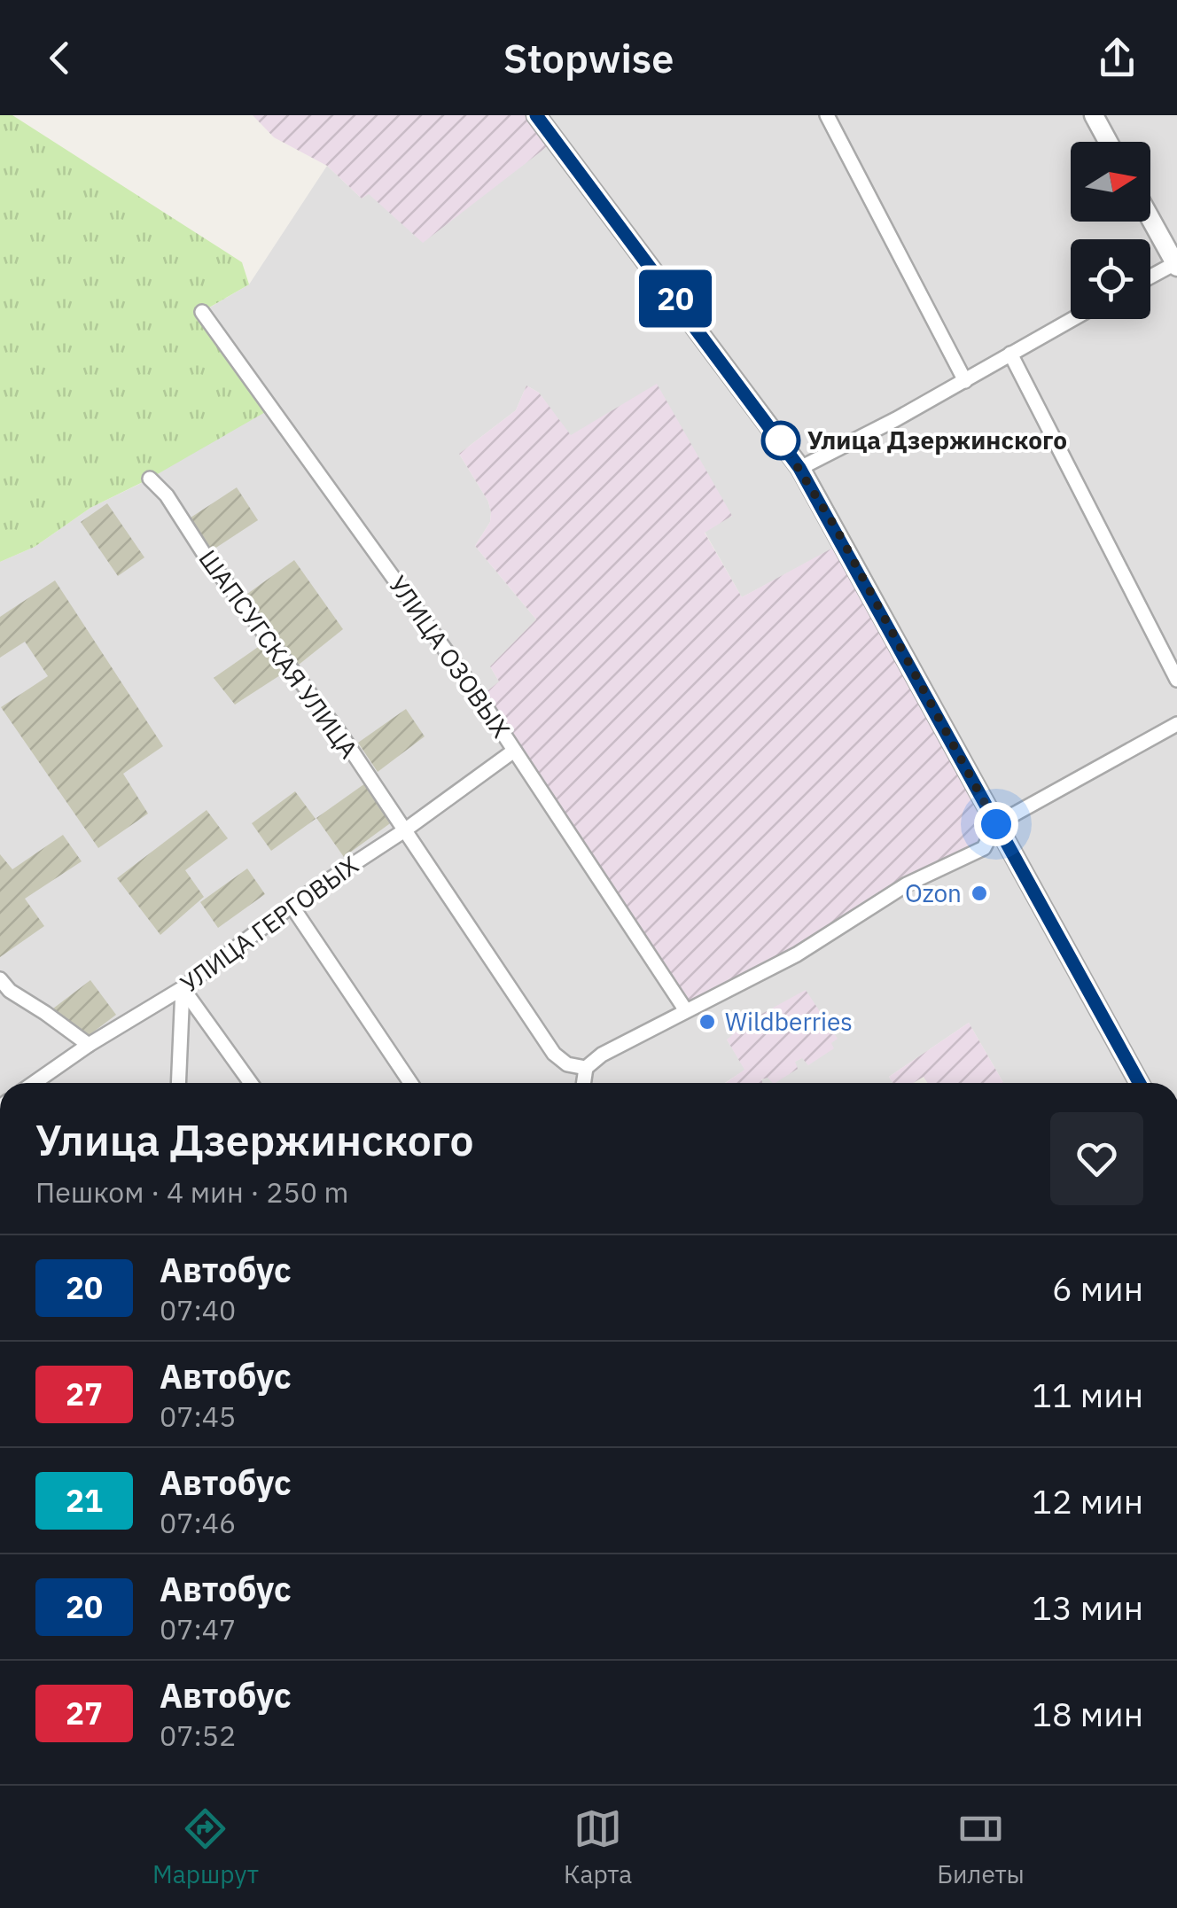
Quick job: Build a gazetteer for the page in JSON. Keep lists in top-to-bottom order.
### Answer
{
  "streets": {
    "street": ["ШАПСУГСКАЯ УЛИЦА", "УЛИЦА ОЗОВЫХ", "УЛИЦА ГЕРГОВЫХ"]
  },
  "crossings": [
    ["ШАПСУГСКАЯ УЛИЦА", "УЛИЦА ГЕРГОВЫХ"],
    ["УЛИЦА ОЗОВЫХ", "УЛИЦА ГЕРГОВЫХ"]
  ],
  "places": ["Улица Дзержинского", "Ozon", "Wildberries"],
  "lines": ["bus line 20"],
  "north": "right",
  "page": {
    "header": "Stopwise",
    "on_map": "20",
    "heading": ["Улица Дзержинского", "Пешком · 4 мин · 250 m"],
    "list": [
      {
        "mark": "20",
        "name": "Автобус",
        "note": "07:40",
        "value": "6 мин"
      },
      {
        "mark": "27",
        "name": "Автобус",
        "note": "07:45",
        "value": "11 мин"
      },
      {
        "mark": "21",
        "name": "Автобус",
        "note": "07:46",
        "value": "12 мин"
      },
      {
        "mark": "20",
        "name": "Автобус",
        "note": "07:47",
        "value": "13 мин"
      },
      {
        "mark": "27",
        "name": "Автобус",
        "note": "07:52",
        "value": "18 мин"
      }
    ],
    "tabs": ["Маршрут", "Карта", "Билеты"]
  }
}
